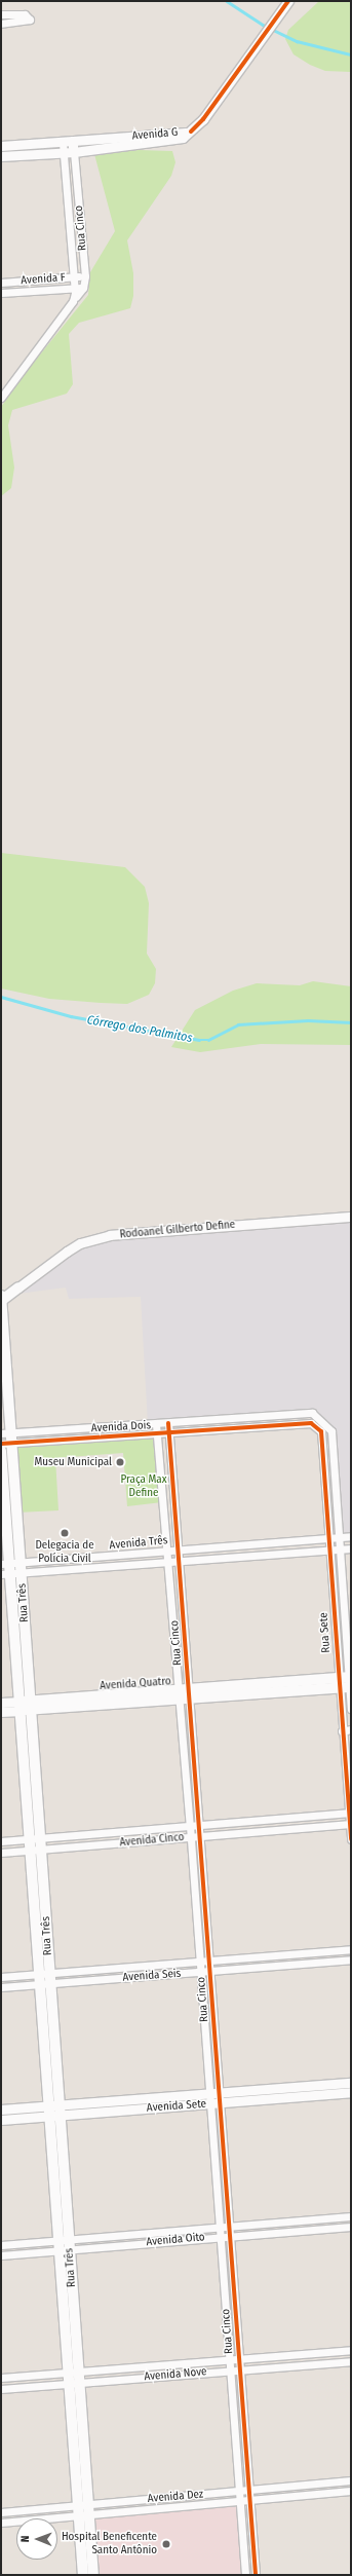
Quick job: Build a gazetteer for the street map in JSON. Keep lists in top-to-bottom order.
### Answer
{
  "streets": {
    "main road": ["Rodoanel Gilberto Define", "Rua Três", "Avenida Quatro"],
    "street": [
      "Avenida G",
      "Rua Cinco",
      "Avenida F",
      "Avenida Dois",
      "Avenida Três",
      "Rua Sete",
      "Avenida Cinco",
      "Avenida Seis",
      "Avenida Sete",
      "Avenida Oito",
      "Avenida Nove",
      "Avenida Dez"
    ]
  },
  "crossings": [
    ["Avenida G", "Rua Cinco"],
    ["Rua Cinco", "Avenida F"],
    ["Rua Cinco", "Avenida Dois"],
    ["Rua Cinco", "Avenida Três"],
    ["Rua Cinco", "Avenida Quatro"],
    ["Rua Cinco", "Avenida Cinco"],
    ["Rua Cinco", "Avenida Seis"],
    ["Rua Cinco", "Avenida Sete"],
    ["Rua Cinco", "Avenida Oito"],
    ["Rua Cinco", "Avenida Nove"],
    ["Rua Cinco", "Avenida Dez"],
    ["Rodoanel Gilberto Define", "Rua Três"],
    ["Avenida Dois", "Rua Três"],
    ["Avenida Dois", "Rua Sete"],
    ["Avenida Três", "Rua Três"],
    ["Avenida Três", "Rua Sete"],
    ["Rua Três", "Avenida Quatro"],
    ["Rua Três", "Avenida Cinco"],
    ["Rua Três", "Avenida Seis"],
    ["Rua Três", "Avenida Sete"],
    ["Rua Três", "Avenida Oito"],
    ["Rua Três", "Avenida Nove"],
    ["Rua Três", "Avenida Dez"],
    ["Rua Sete", "Avenida Quatro"],
    ["Rua Sete", "Avenida Cinco"]
  ],
  "water": ["Córrego dos Palmitos"],
  "parks": ["Praça Max Define"],
  "places": ["Museu Municipal", "Delegacia de Polícia Civil", "Hospital Beneficente Santo Antônio"],
  "north": "left"
}
